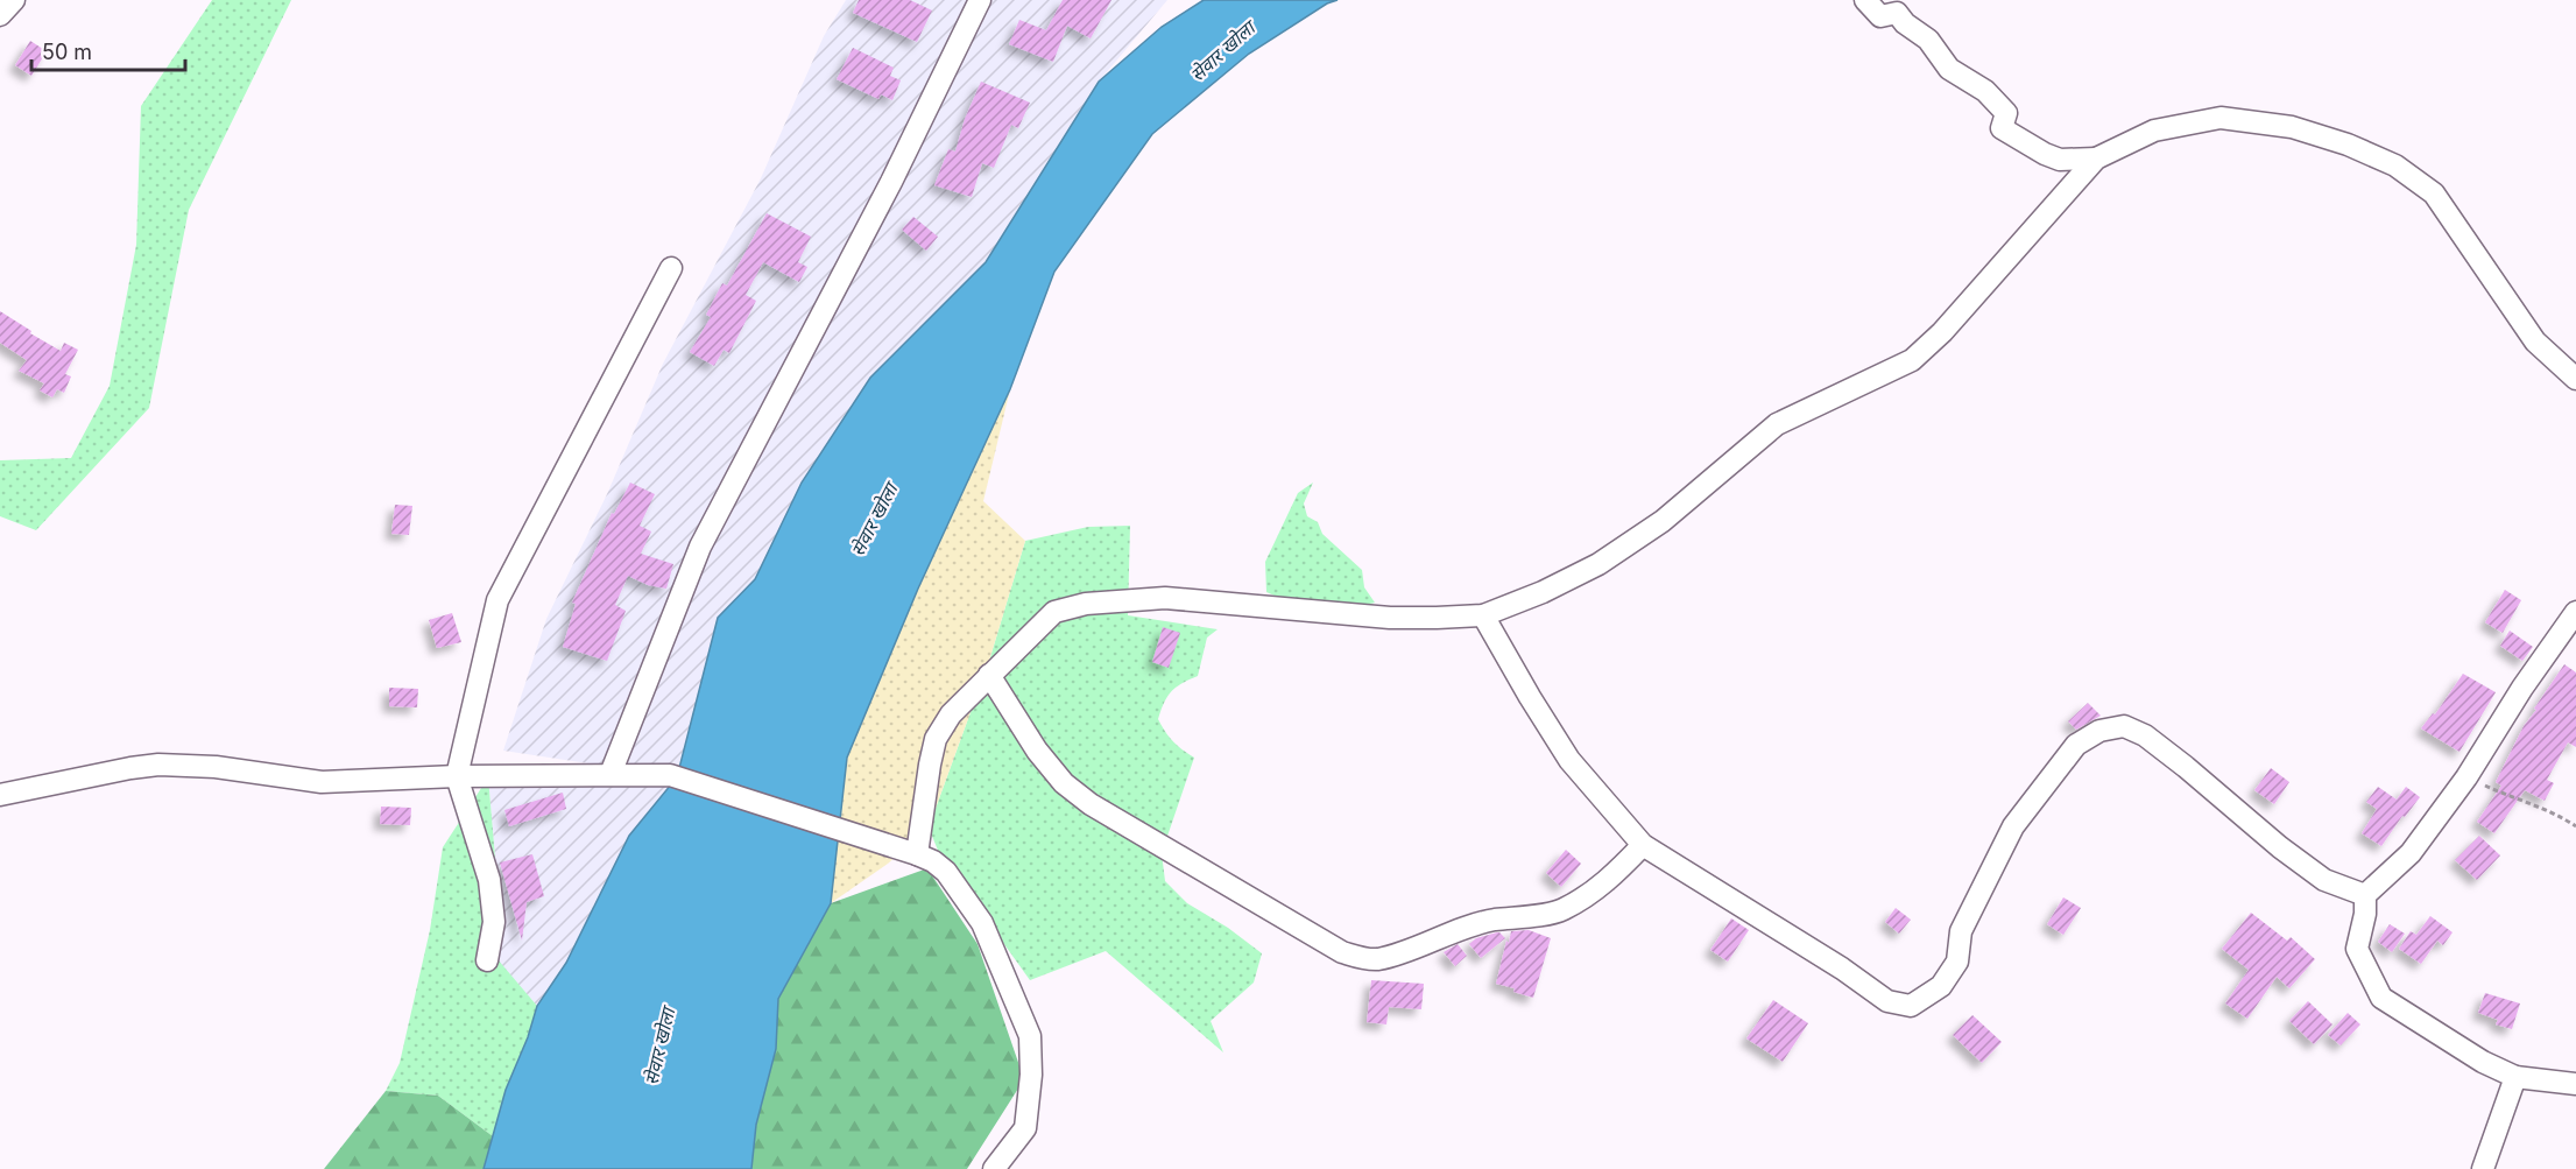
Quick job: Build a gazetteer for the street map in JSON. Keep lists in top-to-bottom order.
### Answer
{
  "water": ["सेवार खोला"],
  "scale_bar": "50 m"
}
